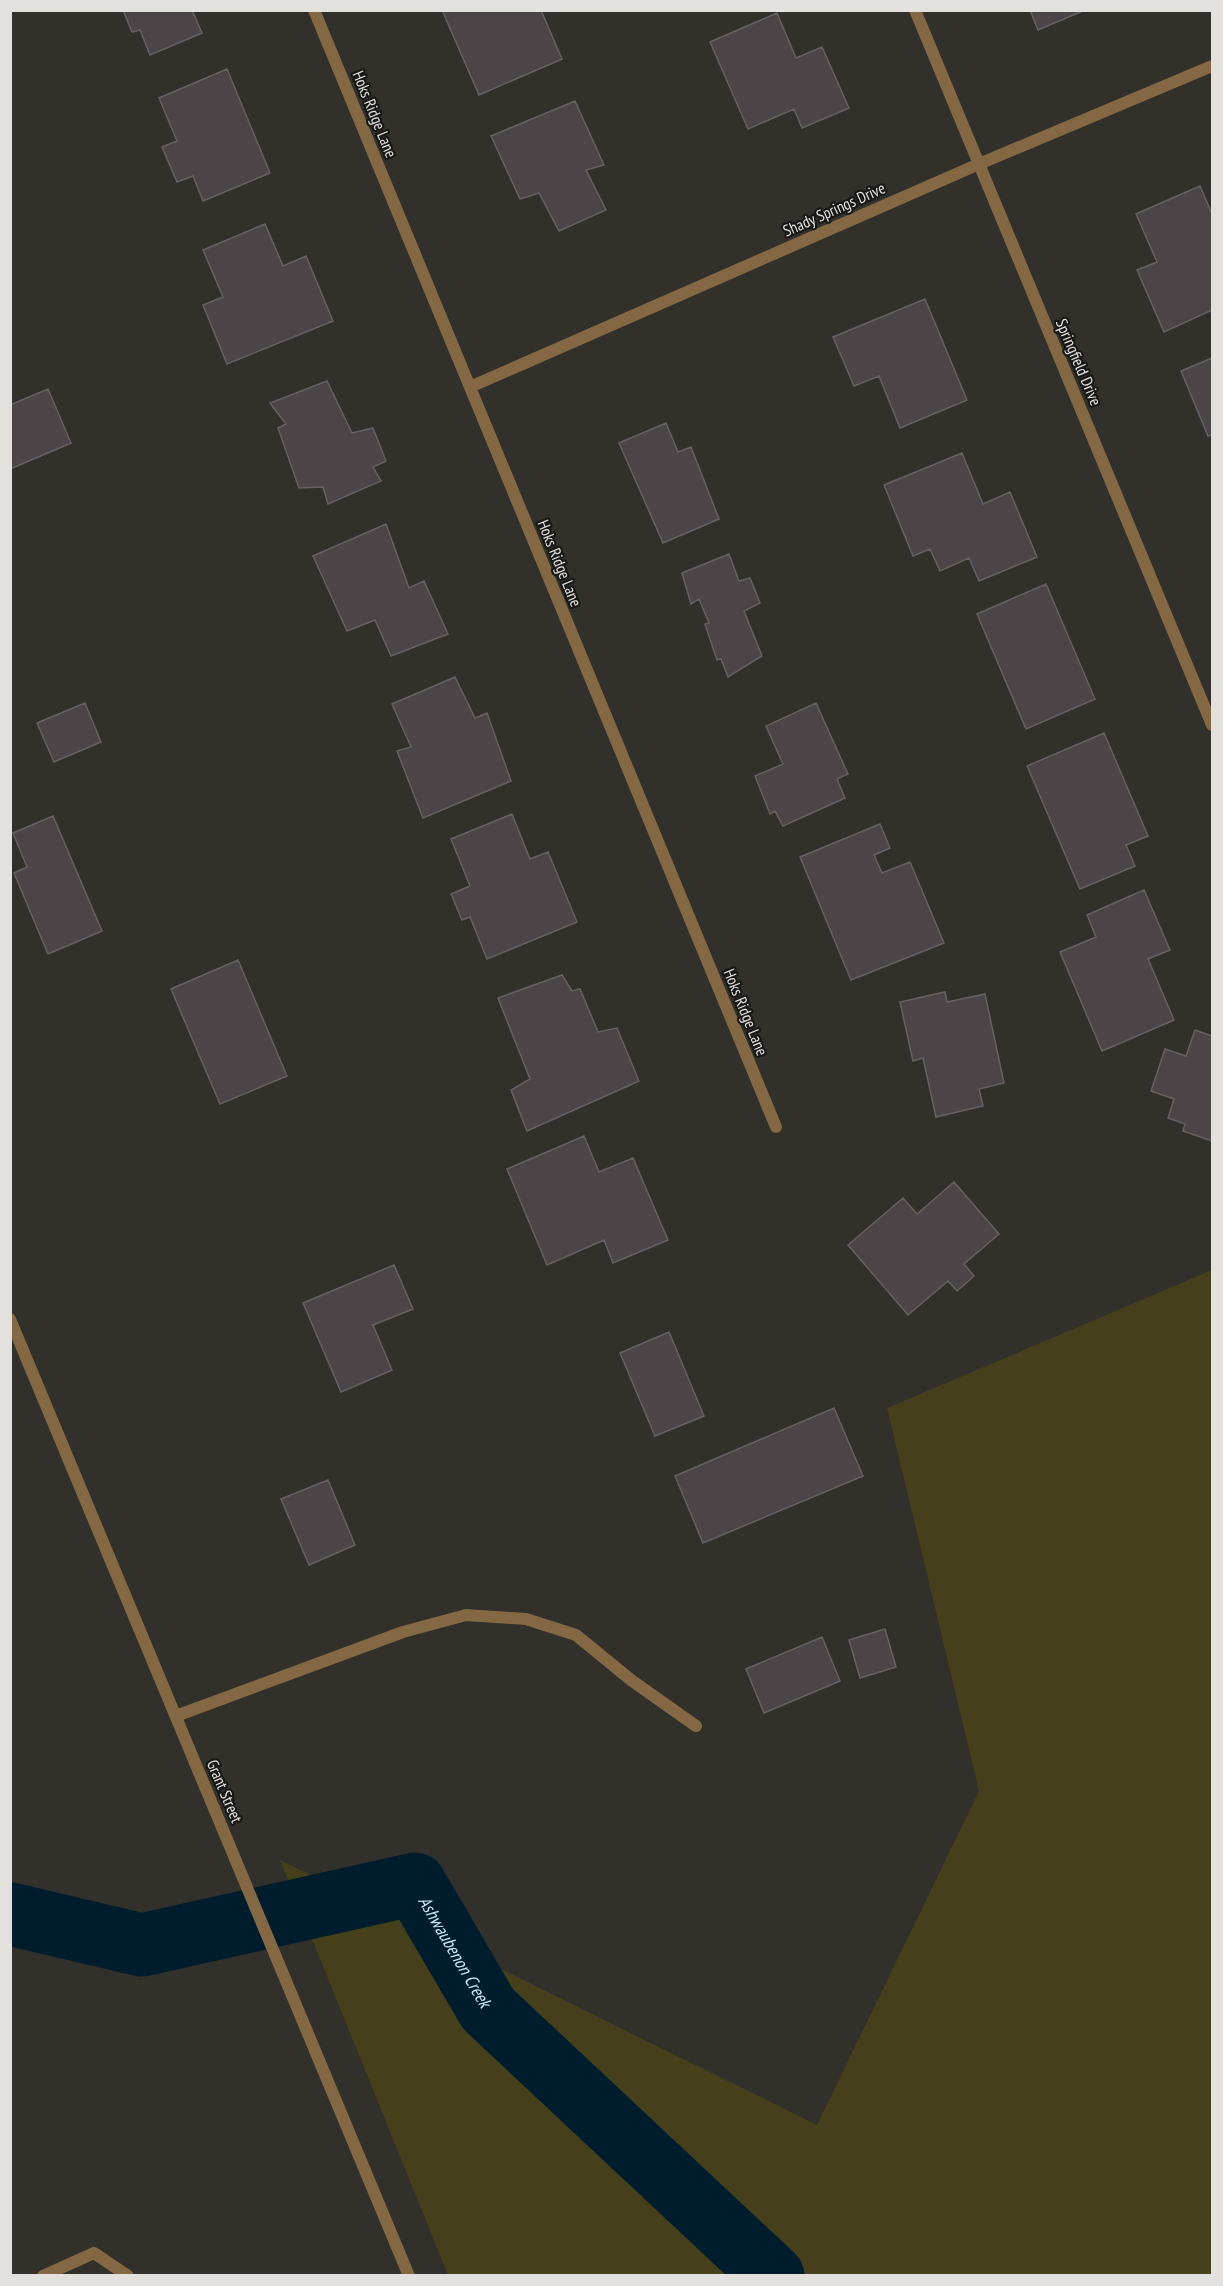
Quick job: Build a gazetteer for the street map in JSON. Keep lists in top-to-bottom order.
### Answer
{
  "streets": {
    "street": [
      "Hoks Ridge Lane",
      "Shady Springs Drive",
      "Springfield Drive",
      "Grant Street"
    ]
  },
  "crossings": [
    ["Hoks Ridge Lane", "Shady Springs Drive"],
    ["Shady Springs Drive", "Springfield Drive"]
  ],
  "water": ["Ashwaubenon Creek"]
}
